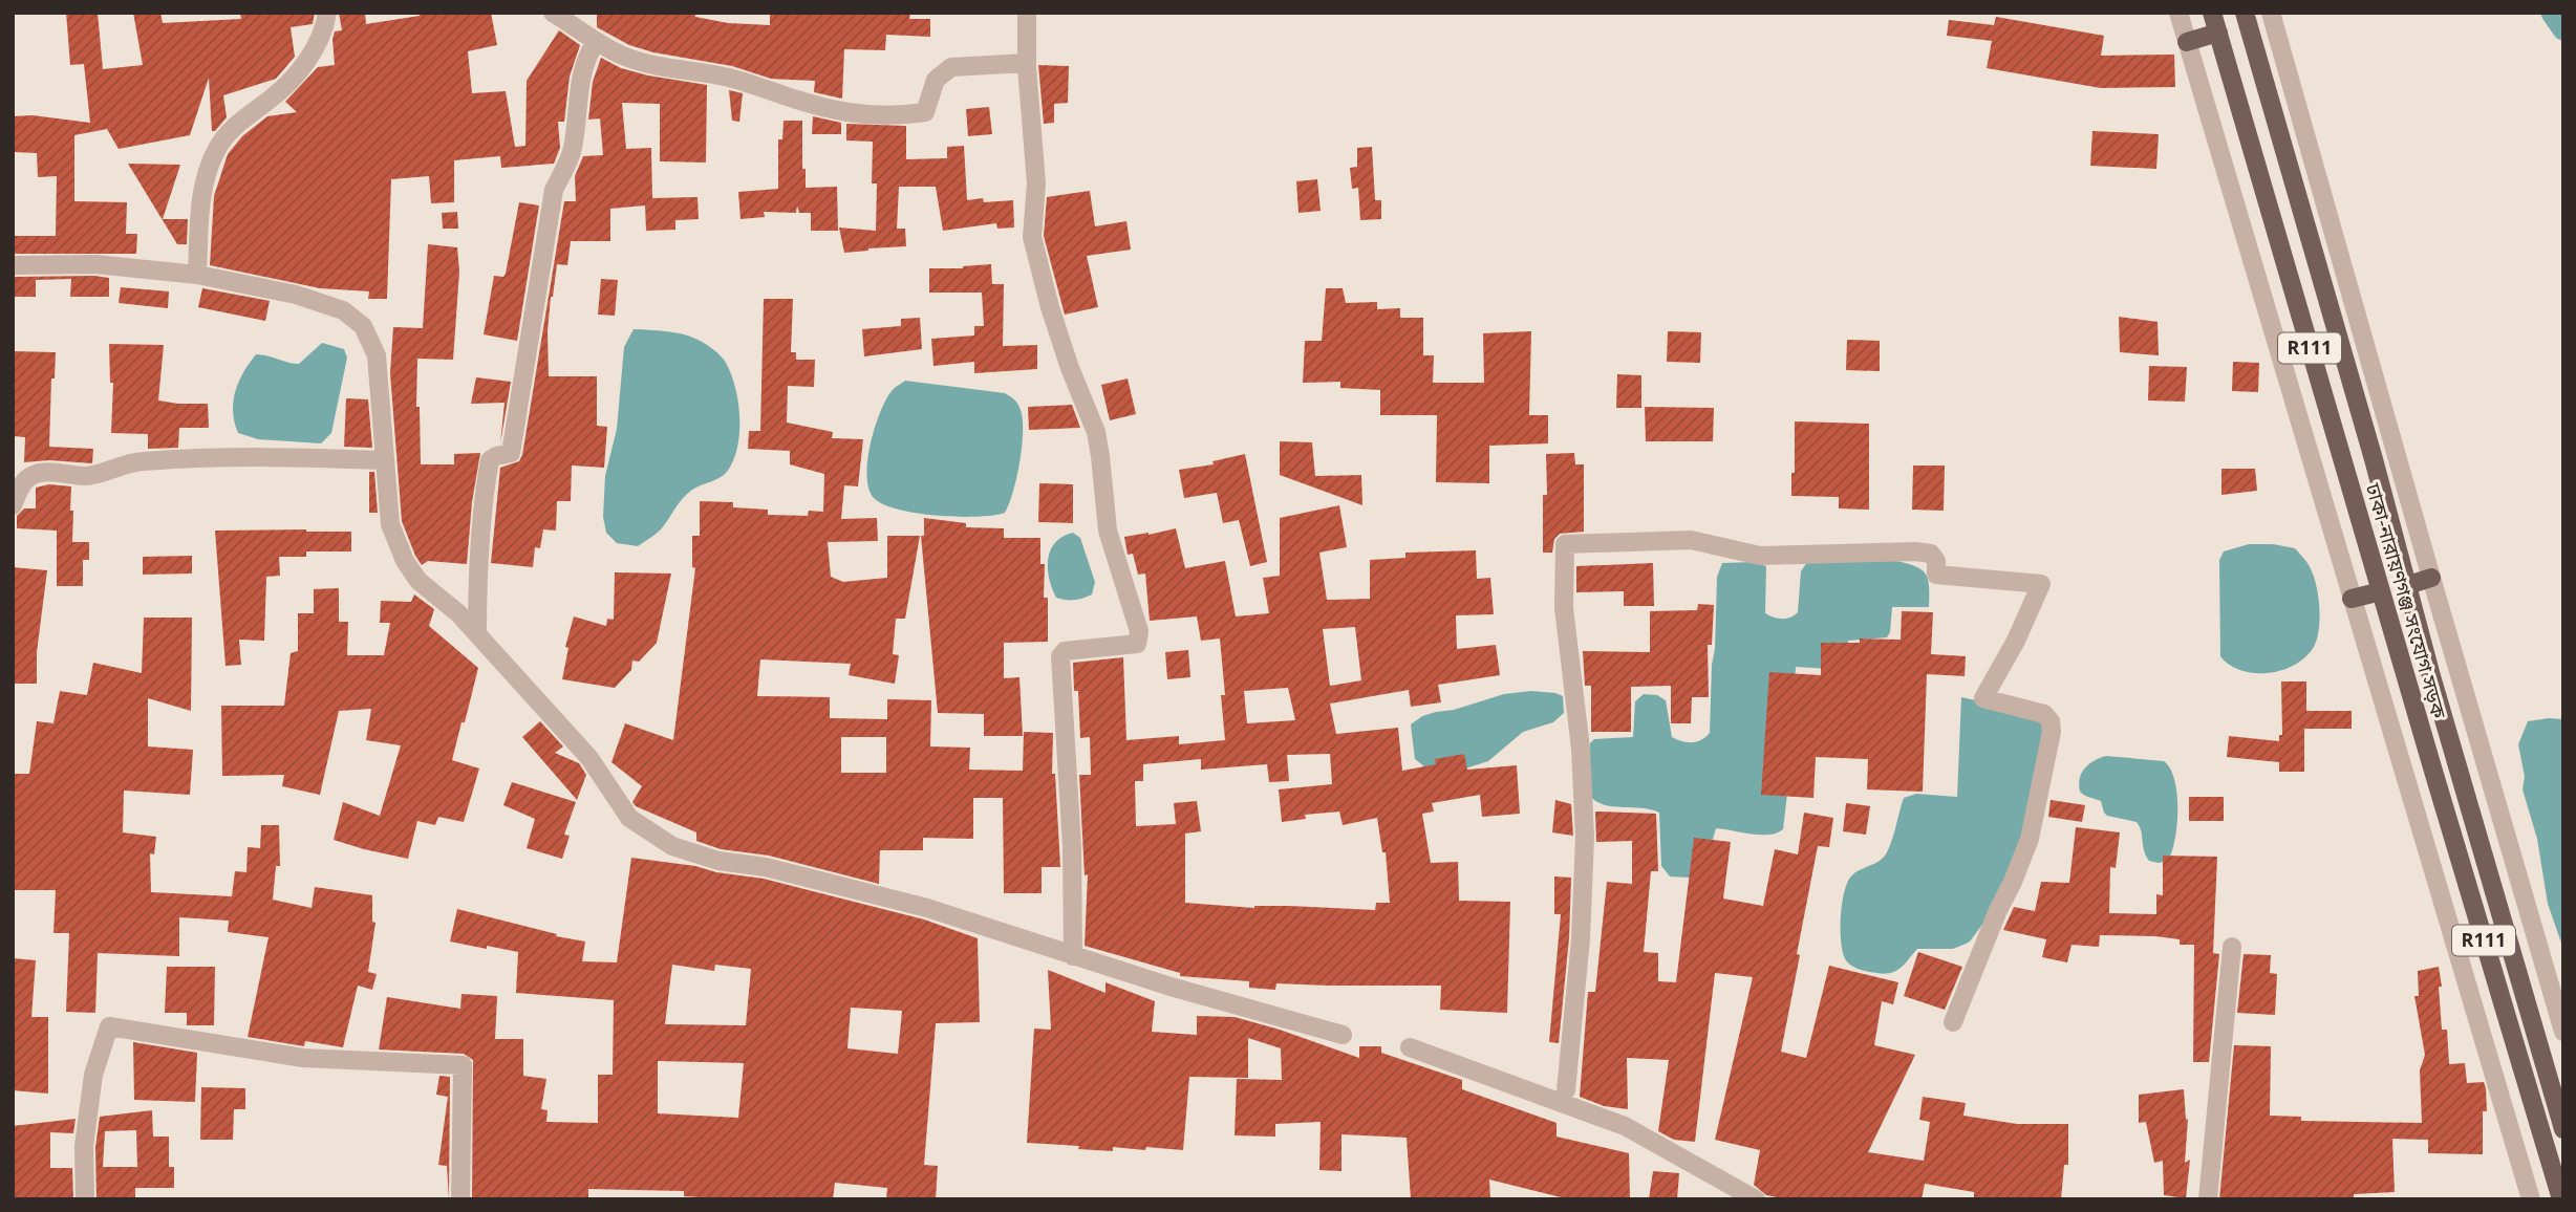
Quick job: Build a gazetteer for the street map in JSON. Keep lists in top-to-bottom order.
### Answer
{
  "streets": {
    "main road": ["R111", "ঢাকা-নারায়ণগঞ্জ সংযোগ সড়ক"]
  }
}
